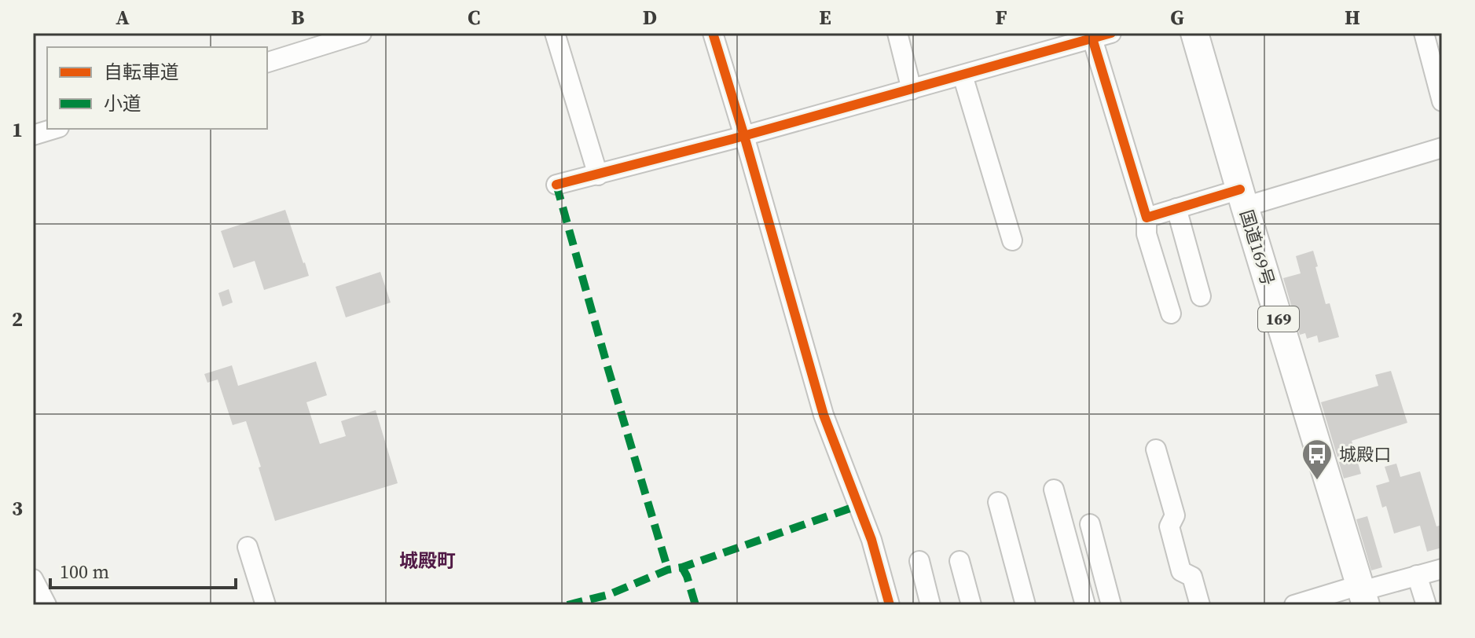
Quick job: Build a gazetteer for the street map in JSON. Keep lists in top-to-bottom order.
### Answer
{
  "streets": {
    "highway": ["国道169号", "169"]
  },
  "districts": ["城殿町"],
  "places": {
    "bus stop": ["城殿口"]
  },
  "legend": ["自転車道", "小道"],
  "scale_bar": "100 m",
  "grid": {
    "columns": [
      "A",
      "B",
      "C",
      "D",
      "E",
      "F",
      "G",
      "H"
    ],
    "rows": ["1", "2", "3"]
  }
}
